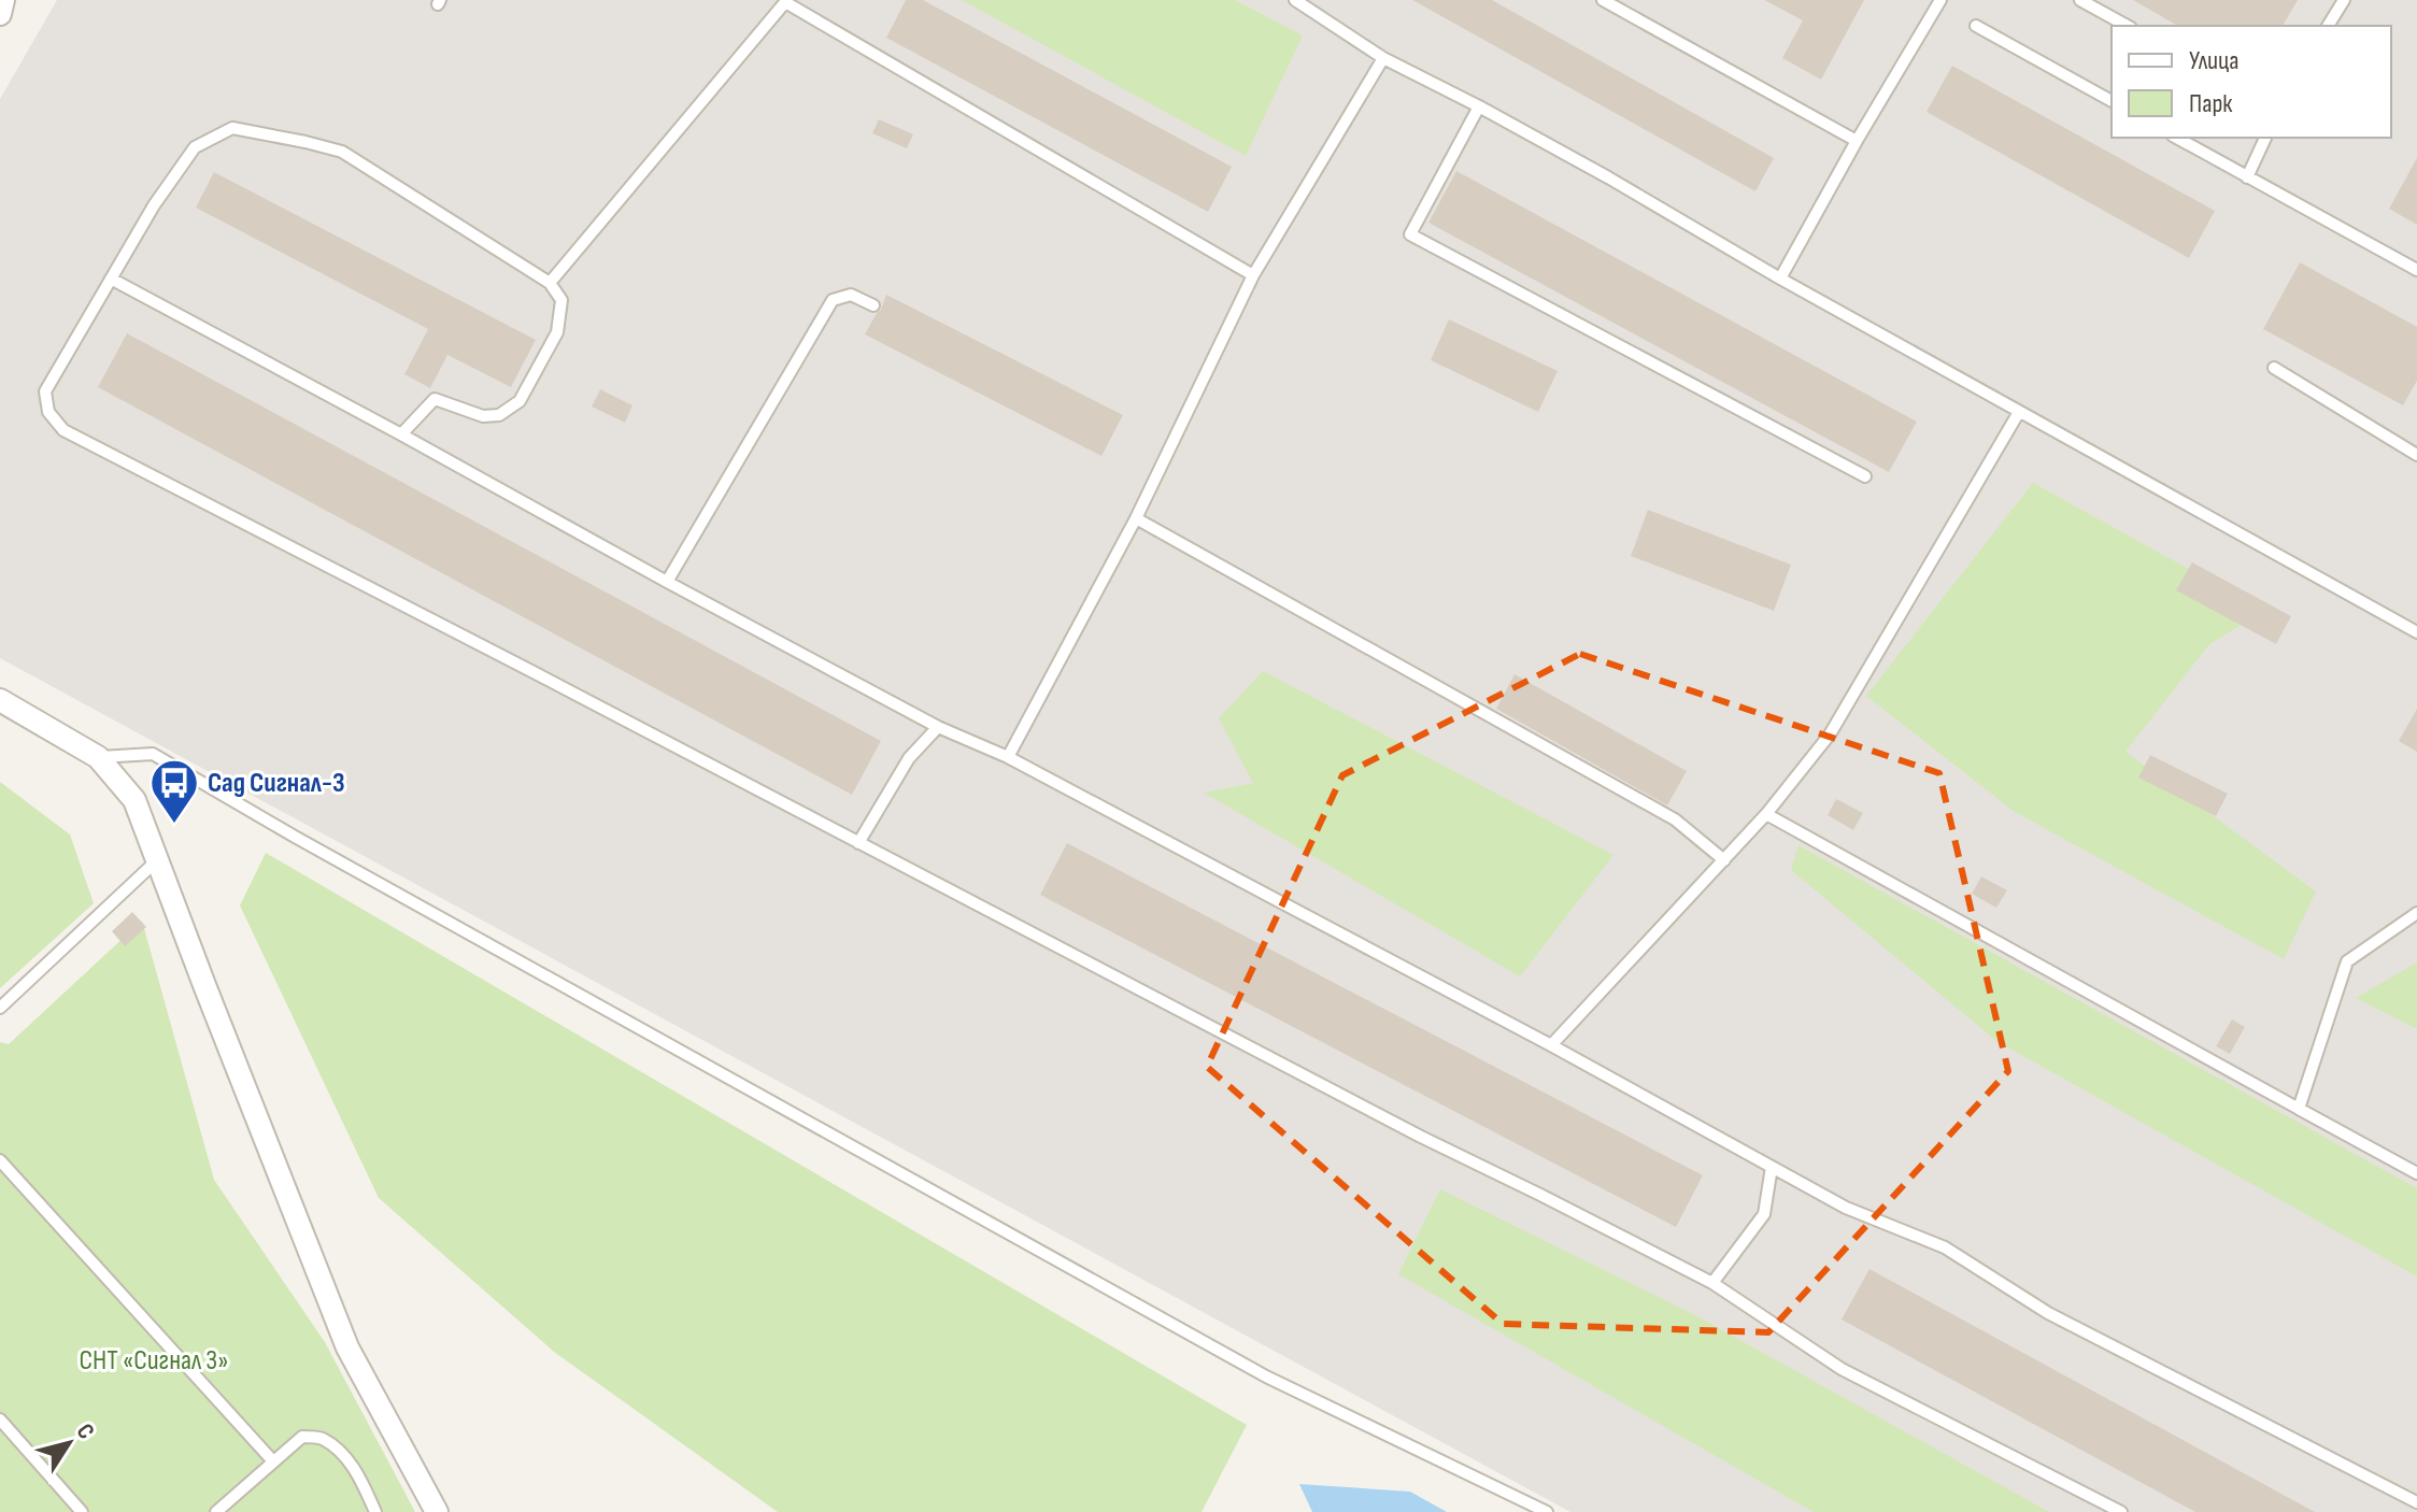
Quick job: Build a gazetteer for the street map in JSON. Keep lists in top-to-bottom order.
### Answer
{
  "parks": ["СНТ «Сигнал 3»"],
  "places": {
    "bus stop": ["Сад Сигнал-3"]
  },
  "legend": ["Улица", "Парк"],
  "north": "top right"
}
